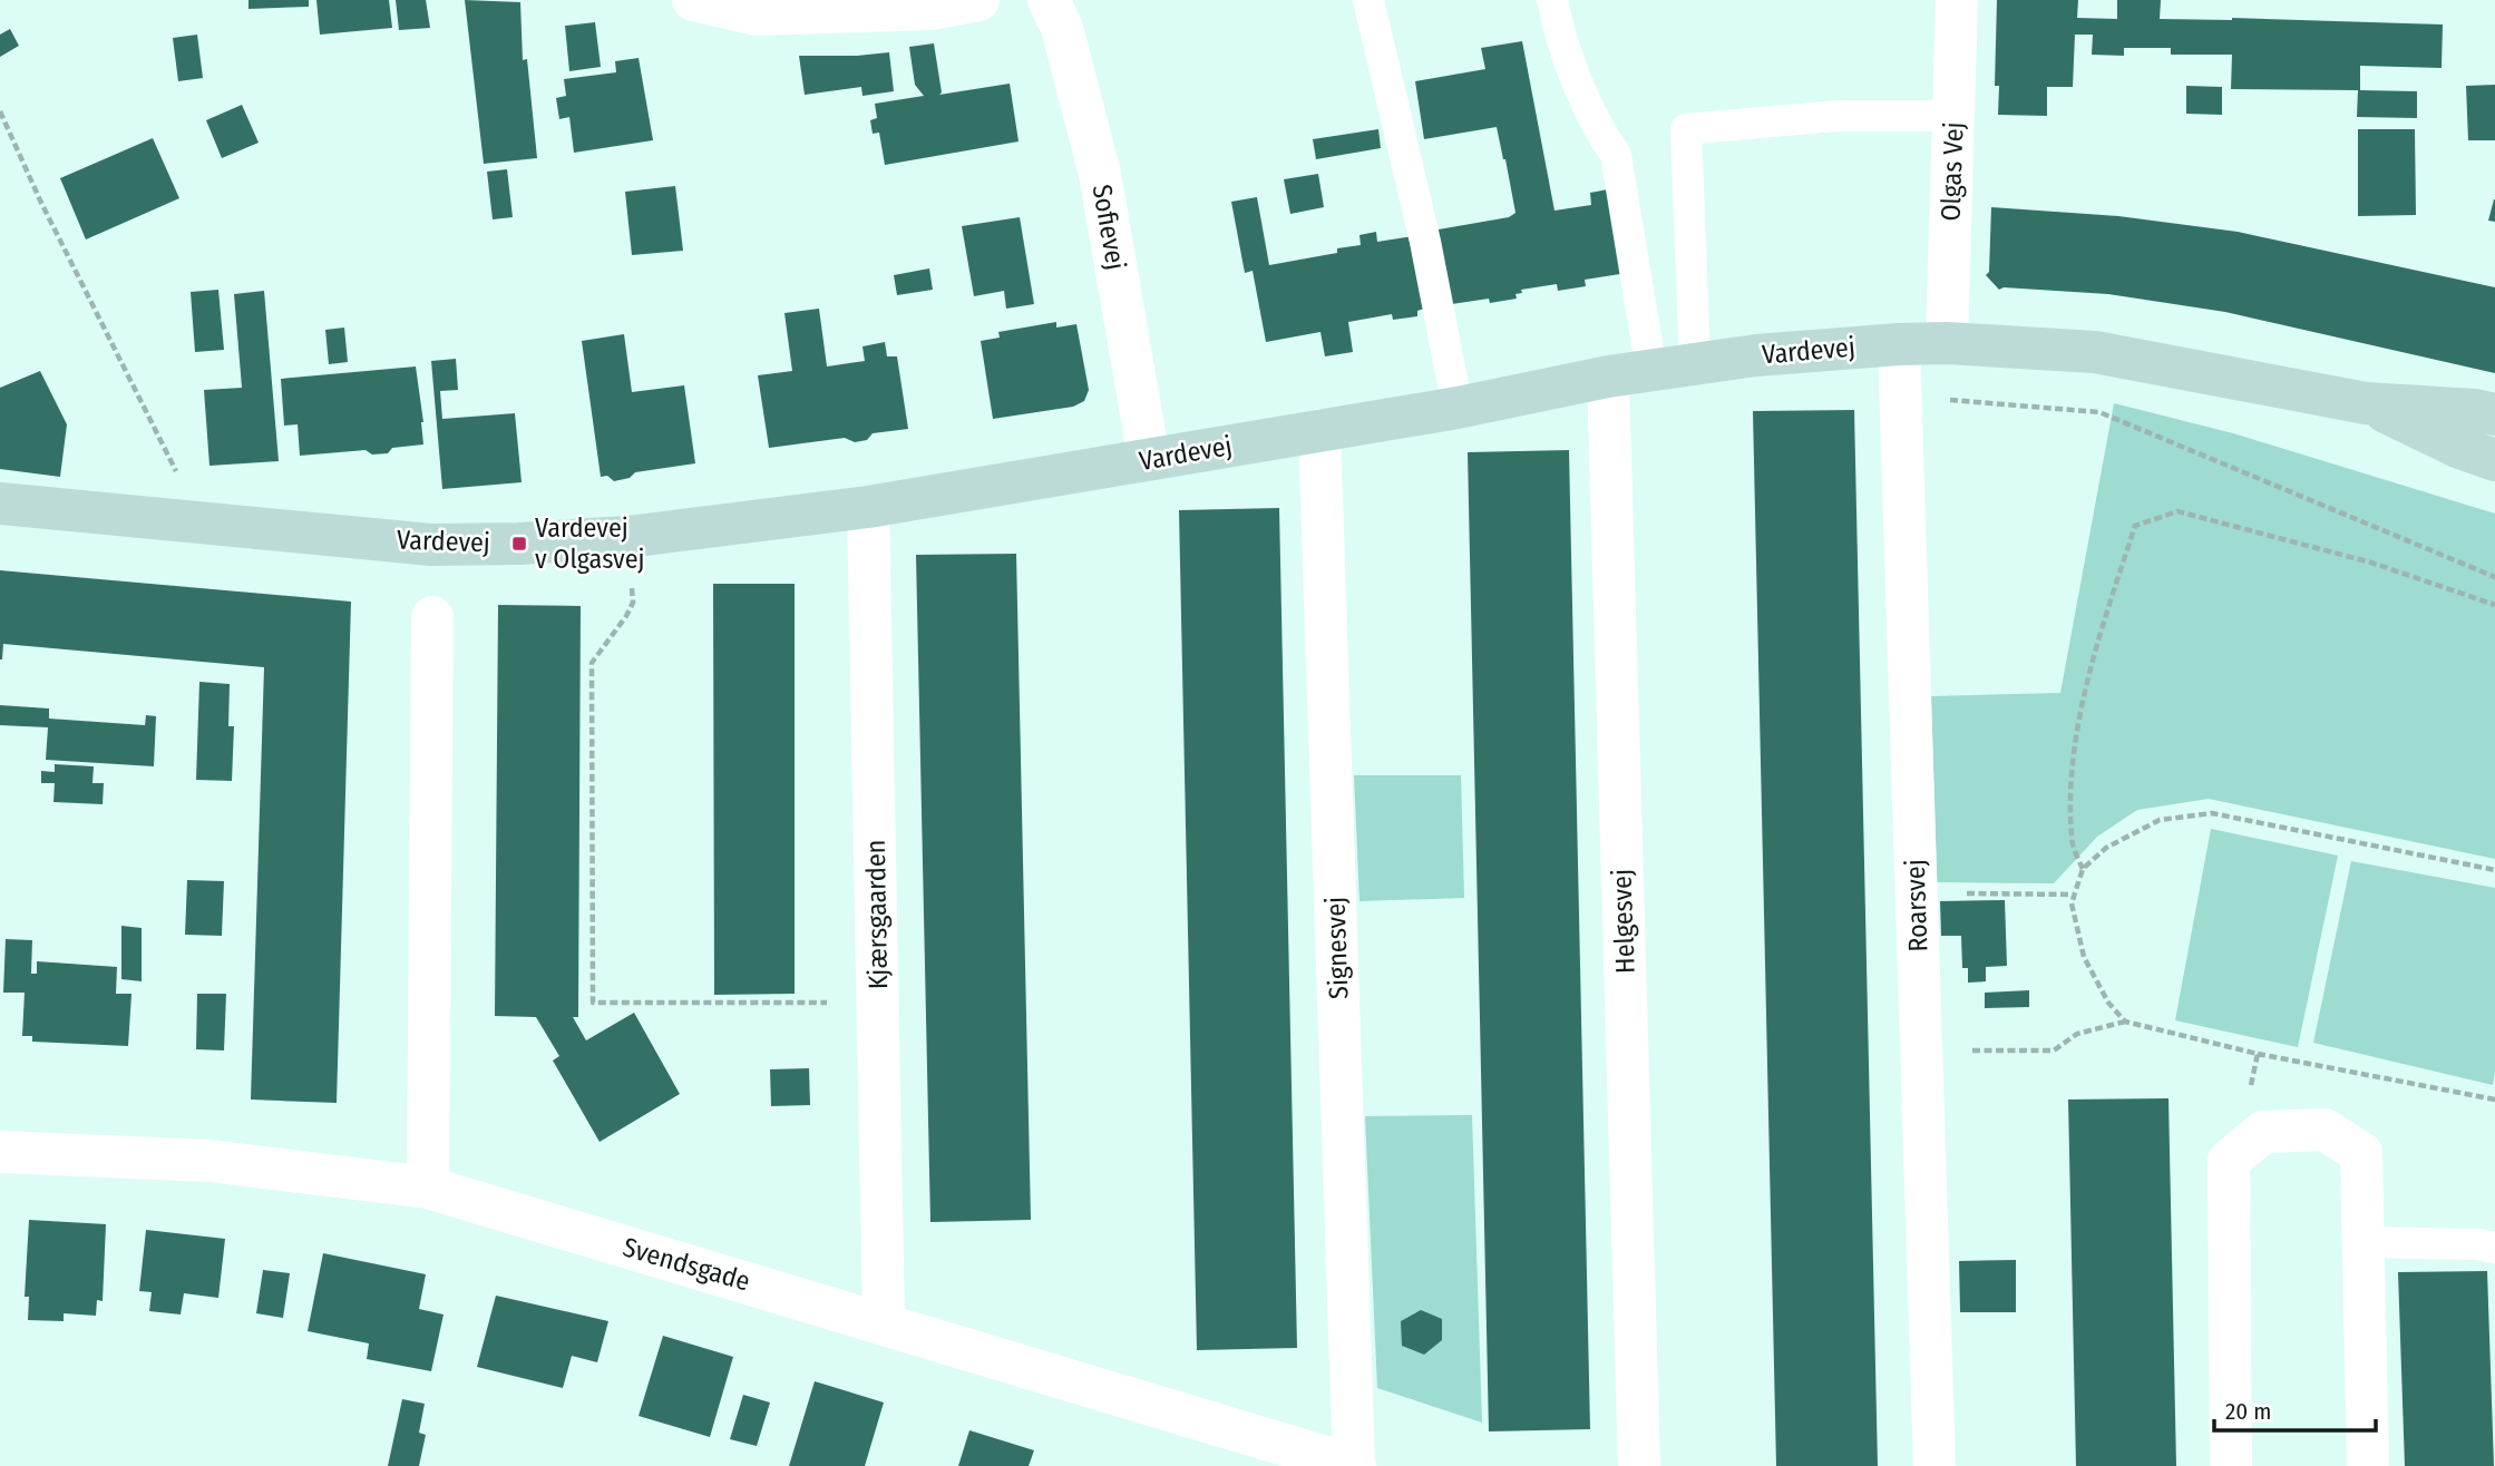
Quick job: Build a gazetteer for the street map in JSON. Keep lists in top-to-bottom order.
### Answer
{
  "streets": {
    "street": [
      "Olgas Vej",
      "Sofievej",
      "Vardevej",
      "Roarsvej",
      "Kjærsgaarden",
      "Helgesvej",
      "Signesvej",
      "Svendsgade"
    ]
  },
  "crossings": [
    ["Olgas Vej", "Vardevej"],
    ["Sofievej", "Vardevej"],
    ["Vardevej", "Roarsvej"],
    ["Vardevej", "Kjærsgaarden"],
    ["Vardevej", "Helgesvej"],
    ["Vardevej", "Signesvej"],
    ["Kjærsgaarden", "Svendsgade"],
    ["Signesvej", "Svendsgade"]
  ],
  "places": {
    "transit": ["Vardevej v Olgasvej"]
  },
  "scale_bar": "20 m"
}
